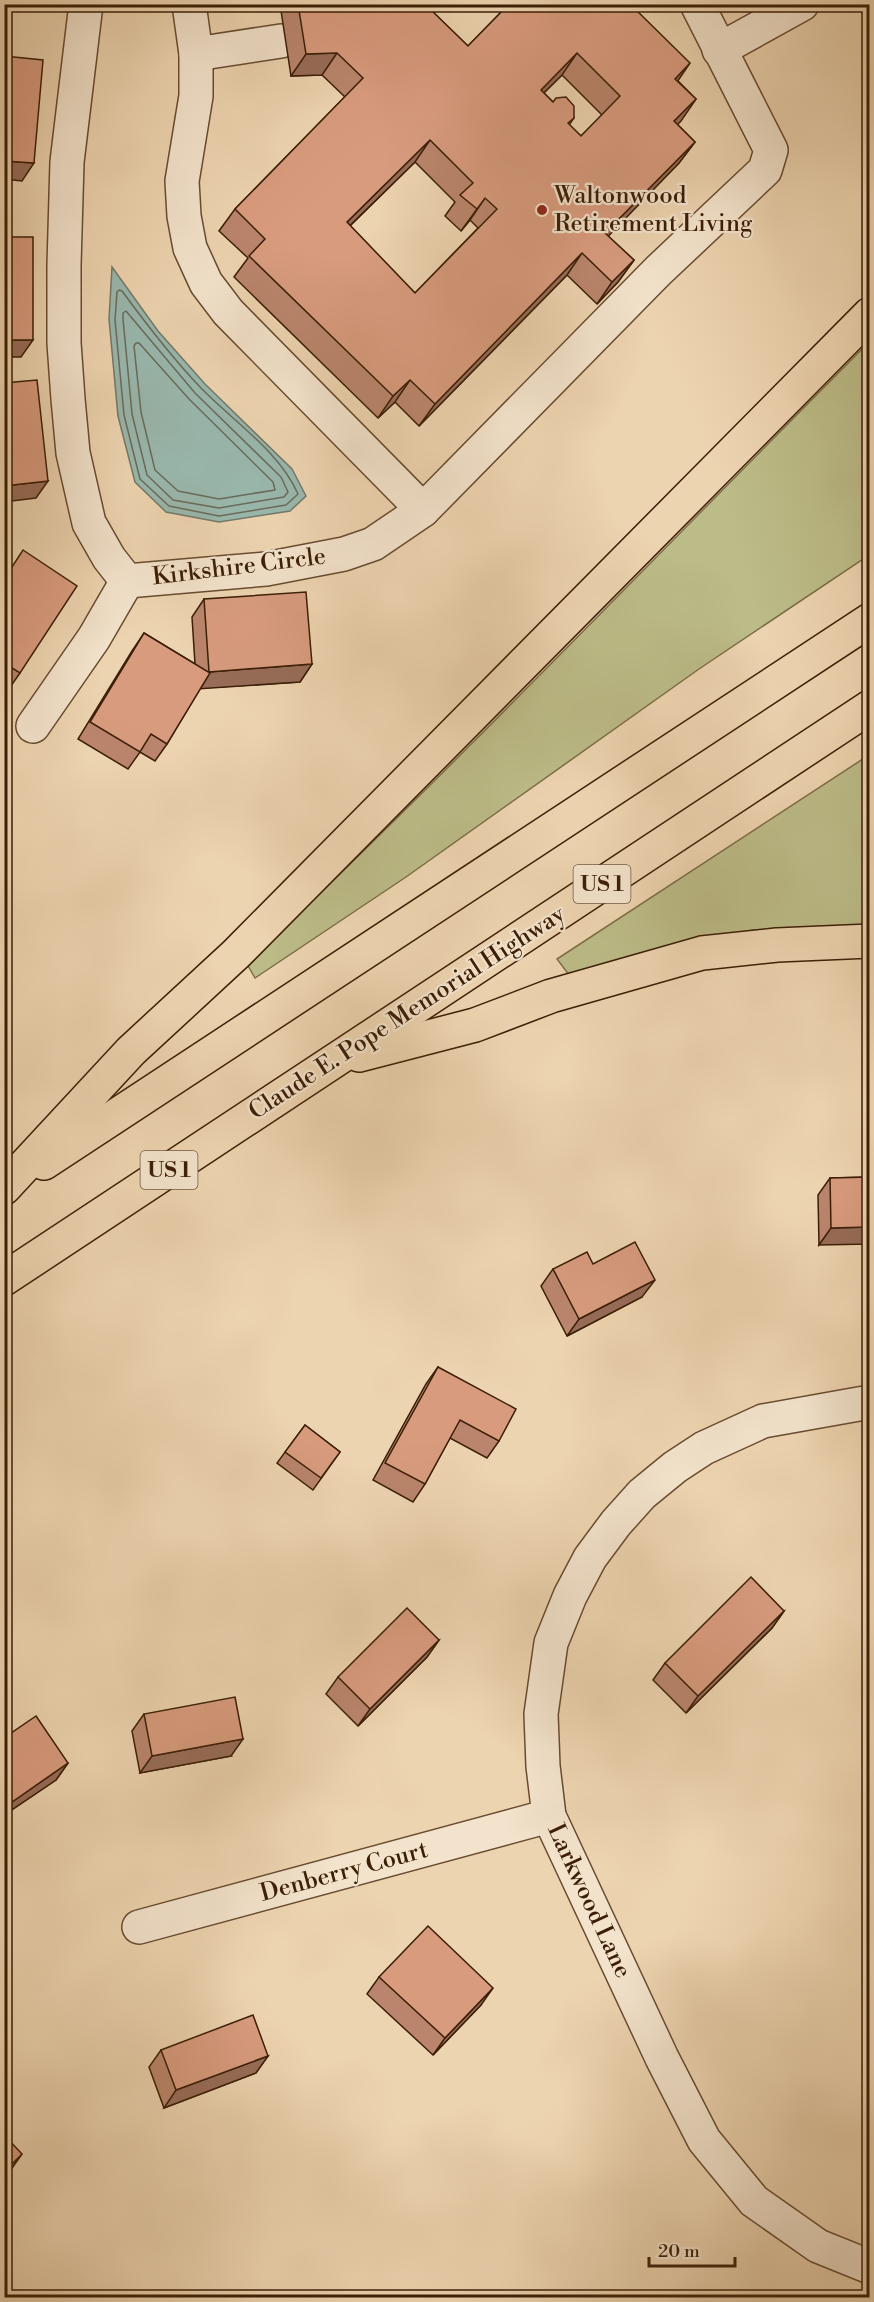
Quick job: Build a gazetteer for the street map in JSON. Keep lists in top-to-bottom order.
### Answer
{
  "streets": {
    "highway": ["US 1", "Claude E. Pope Memorial Highway"],
    "street": ["Kirkshire Circle", "Denberry Court", "Larkwood Lane"]
  },
  "crossings": [
    ["Denberry Court", "Larkwood Lane"]
  ],
  "places": ["Waltonwood Retirement Living"],
  "scale_bar": "20 m"
}
